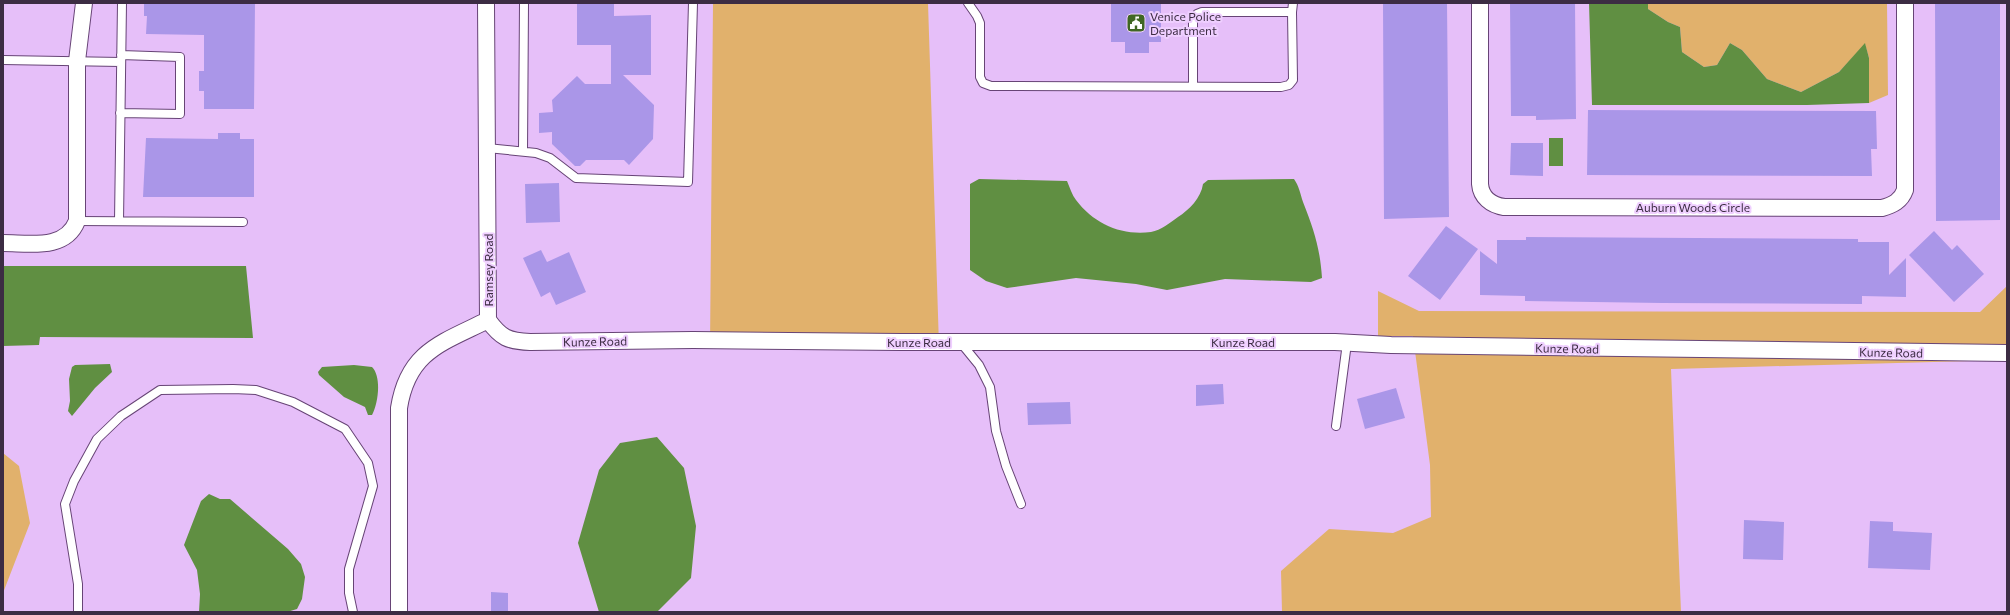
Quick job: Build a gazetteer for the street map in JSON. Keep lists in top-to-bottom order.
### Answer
{
  "streets": {
    "street": ["Auburn Woods Circle", "Ramsey Road", "Kunze Road"]
  },
  "crossings": [
    ["Ramsey Road", "Kunze Road"]
  ],
  "places": {
    "public building": ["Venice Police Department"]
  }
}
